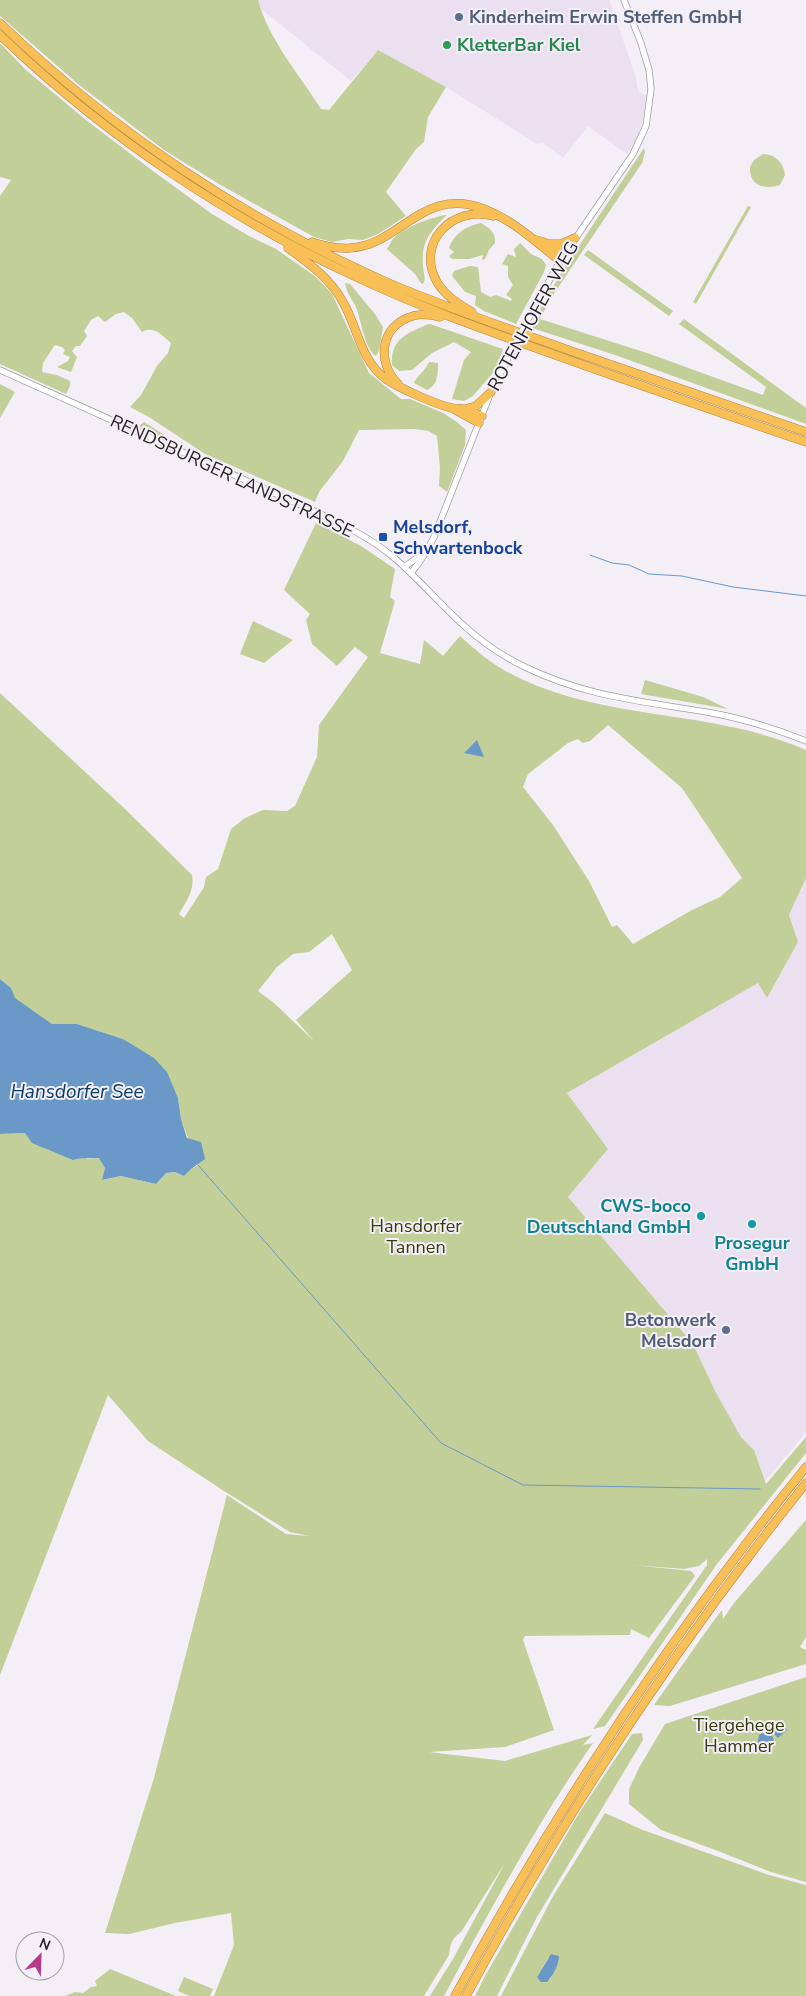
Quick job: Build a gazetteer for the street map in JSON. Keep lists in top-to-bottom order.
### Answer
{
  "streets": {
    "street": ["ROTENHOFER WEG", "RENDSBURGER LANDSTRASSE"]
  },
  "crossings": [
    ["ROTENHOFER WEG", "RENDSBURGER LANDSTRASSE"]
  ],
  "water": ["Hansdorfer See"],
  "parks": ["Hansdorfer Tannen", "Tiergehege Hammer"],
  "places": {
    "other": [
      "Kinderheim Erwin Steffen GmbH",
      "KletterBar Kiel",
      "CWS-boco Deutschland GmbH",
      "Prosegur GmbH",
      "Betonwerk Melsdorf"
    ],
    "transit": ["Melsdorf, Schwartenbock"]
  },
  "north": "top right"
}
